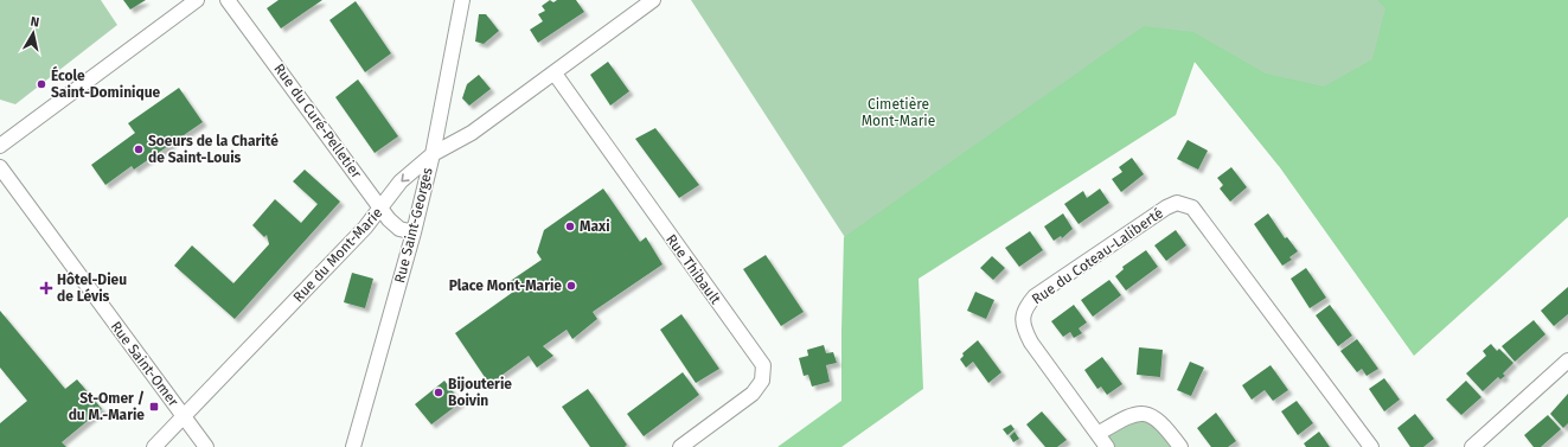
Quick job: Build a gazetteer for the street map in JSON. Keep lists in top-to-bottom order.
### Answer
{
  "streets": {
    "street": [
      "Rue du Curé-Pelletier",
      "Rue Saint-Georges",
      "Rue du Mont-Marie",
      "Rue du Coteau-Laliberté",
      "Rue Thibault",
      "Rue Saint-Omer"
    ]
  },
  "crossings": [
    ["Rue du Curé-Pelletier", "Rue Saint-Georges"],
    ["Rue du Curé-Pelletier", "Rue du Mont-Marie"],
    ["Rue Saint-Georges", "Rue du Mont-Marie"],
    ["Rue du Mont-Marie", "Rue Thibault"],
    ["Rue du Mont-Marie", "Rue Saint-Omer"]
  ],
  "parks": ["Cimetière Mont-Marie"],
  "places": {
    "other": [
      "École Saint-Dominique",
      "Soeurs de la Charité de Saint-Louis",
      "Maxi",
      "Place Mont-Marie",
      "Bijouterie Boivin"
    ],
    "health": ["Hôtel-Dieu de Lévis"],
    "transit": ["St-Omer / du M.-Marie"]
  },
  "north": "top"
}
